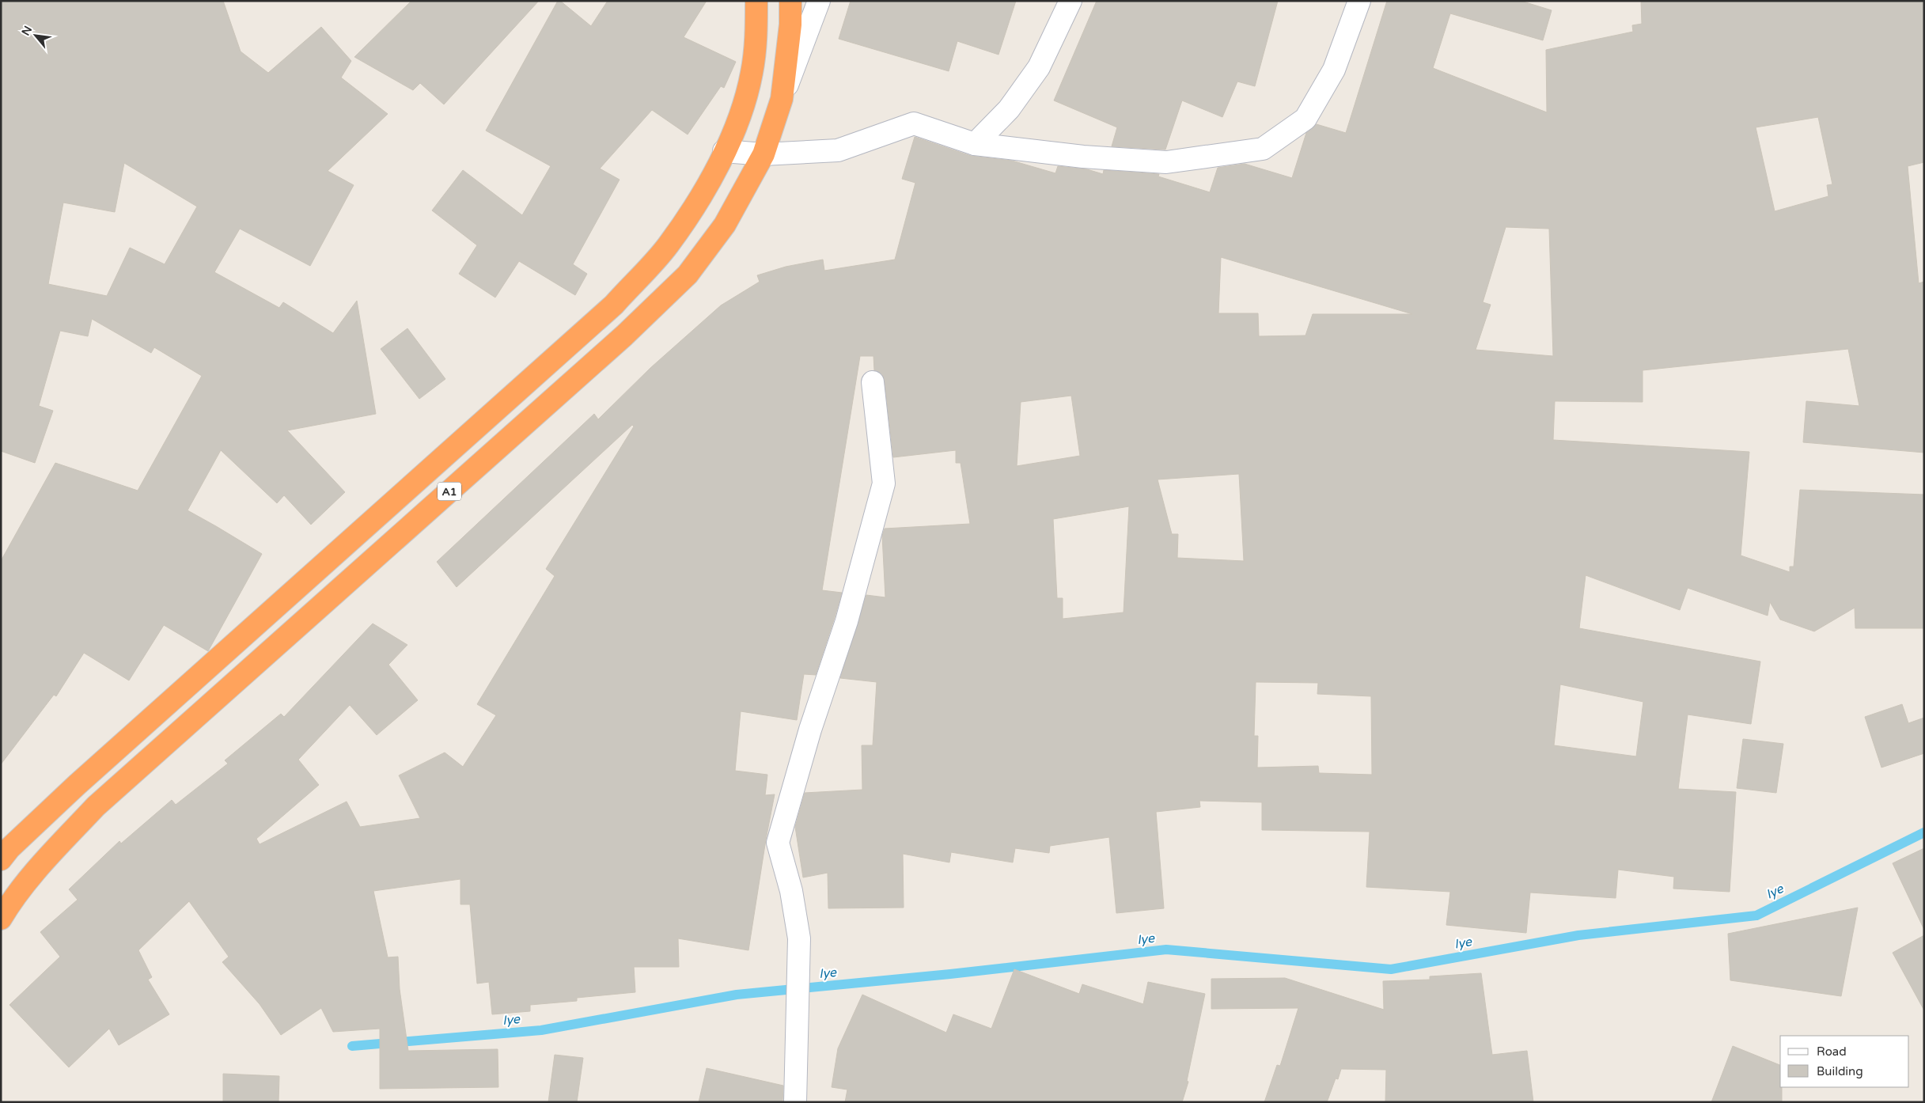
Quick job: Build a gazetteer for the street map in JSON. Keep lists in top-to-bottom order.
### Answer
{
  "streets": {
    "highway": ["A1"]
  },
  "water": ["Iye"],
  "legend": ["Road", "Building"],
  "north": "top left"
}
